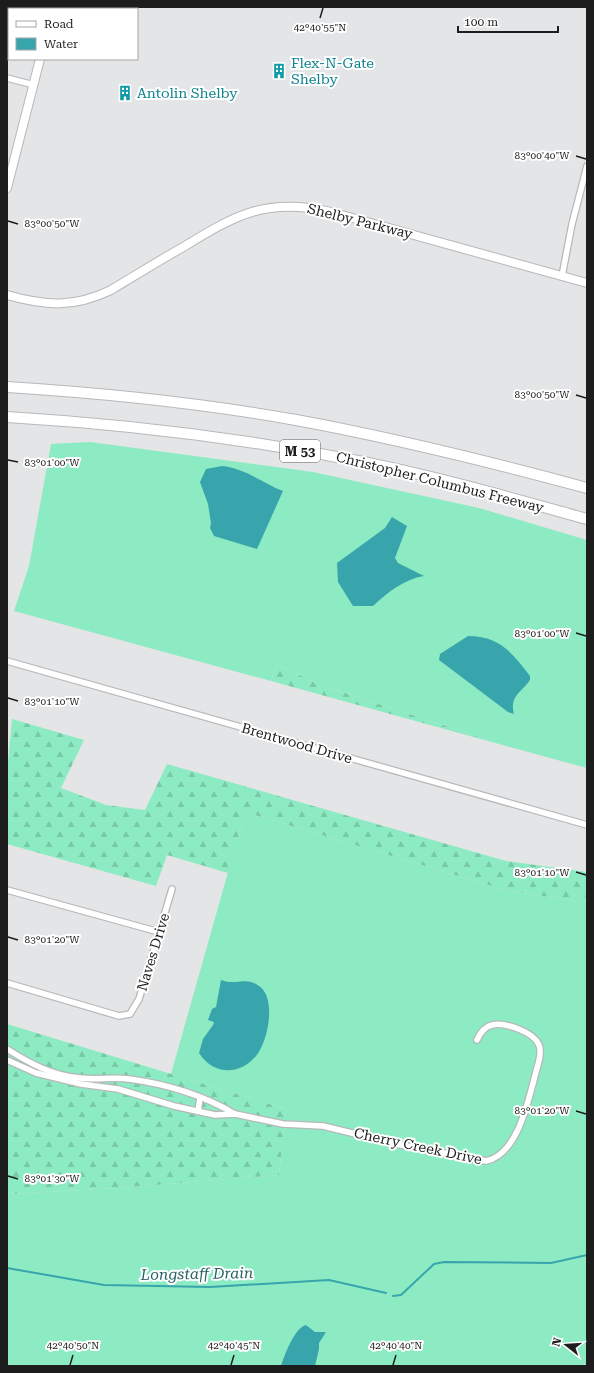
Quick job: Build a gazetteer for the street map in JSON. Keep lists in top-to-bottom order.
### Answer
{
  "streets": {
    "highway": ["M 53", "Christopher Columbus Freeway"],
    "street": [
      "Shelby Parkway",
      "Brentwood Drive",
      "Naves Drive",
      "Cherry Creek Drive"
    ]
  },
  "water": ["Longstaff Drain"],
  "places": {
    "building": ["Flex-N-Gate Shelby", "Antolin Shelby"]
  },
  "legend": ["Road", "Water"],
  "scale_bar": "100 m",
  "north": "left",
  "coordinates": [
    "42°40'55\"N",
    "83°00'40\"W",
    "83°00'50\"W",
    "83°01'00\"W",
    "83°01'10\"W",
    "83°01'20\"W",
    "83°01'30\"W",
    "42°40'50\"N",
    "42°40'45\"N",
    "42°40'40\"N"
  ]
}
